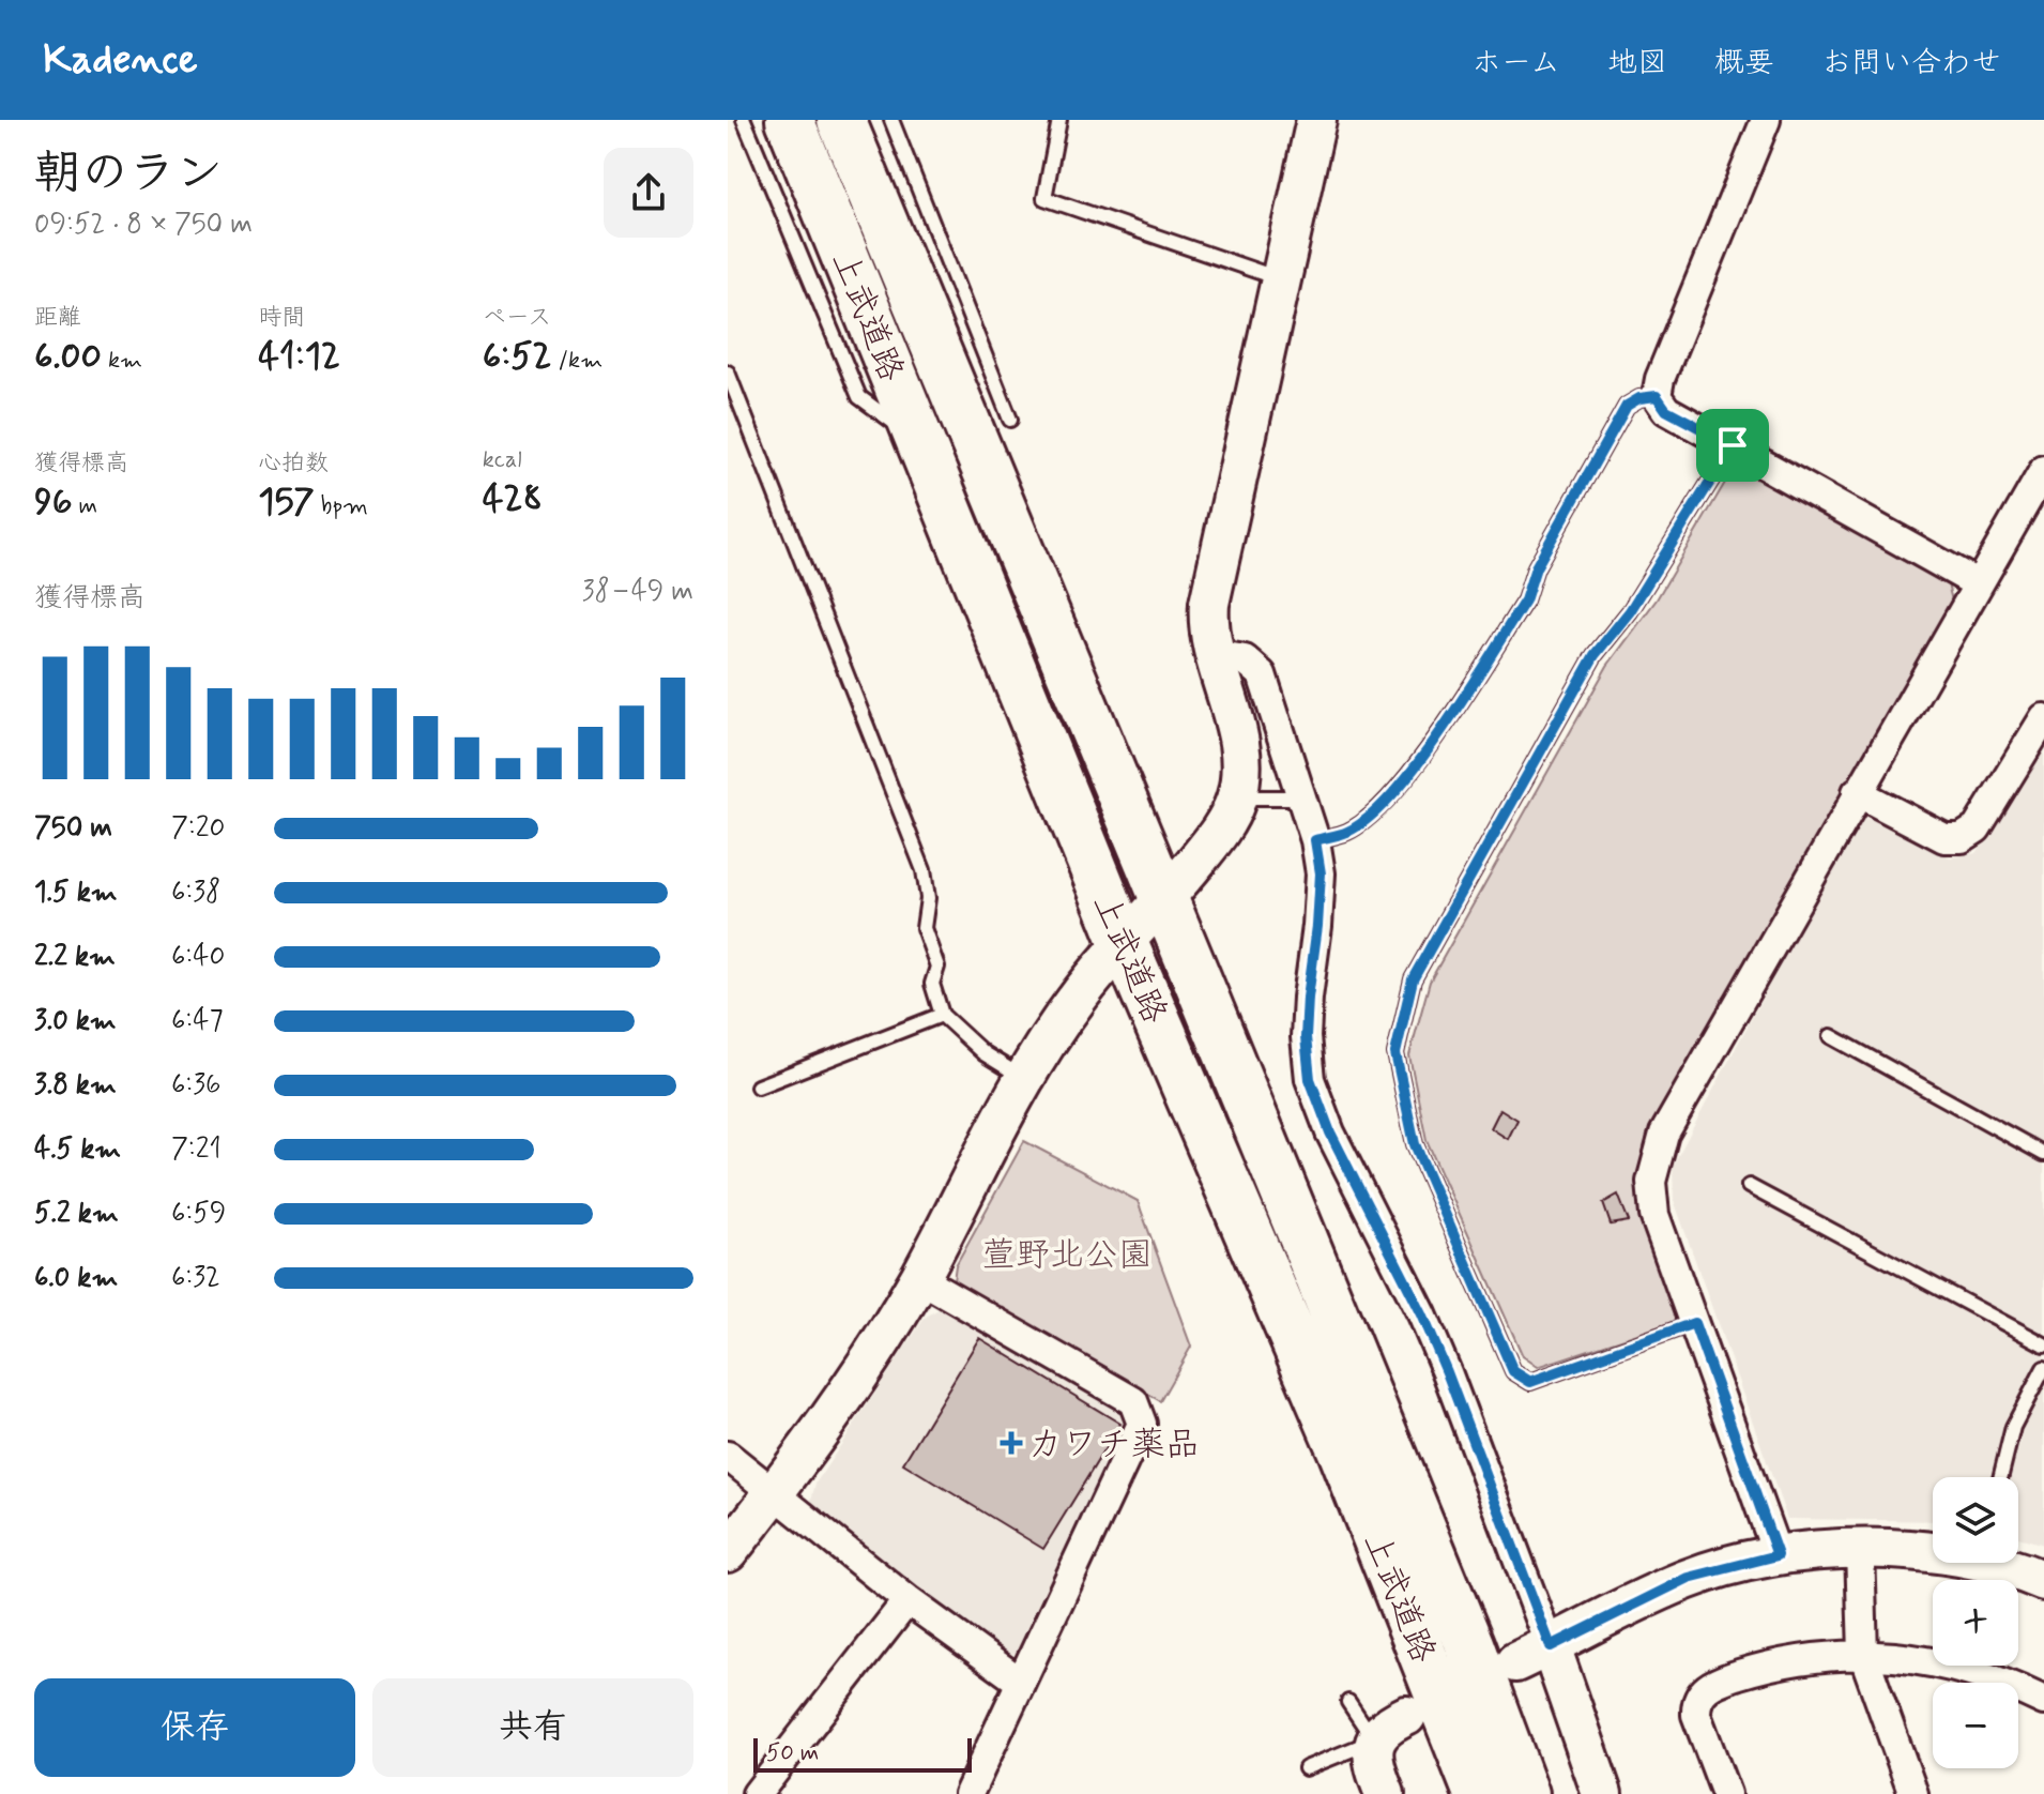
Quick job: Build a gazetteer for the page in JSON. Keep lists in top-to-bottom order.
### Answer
{
  "streets": {
    "highway": ["上武道路"]
  },
  "parks": ["萱野北公園"],
  "places": {
    "health": ["カワチ薬品"]
  },
  "scale_bar": "50 m",
  "page": {
    "header": "Kadence",
    "nav": [
      "ホーム",
      "地図",
      "概要",
      "お問い合わせ"
    ],
    "heading": ["朝のラン", "09:52 · 8 × 750 m"],
    "stats": [
      ["距離", "6.00 km"],
      ["時間", "41:12"],
      ["ペース", "6:52 /km"],
      ["獲得標高", "96 m"],
      ["心拍数", "157 bpm"],
      ["kcal", "428"]
    ],
    "chart": ["獲得標高", "38–49 m"],
    "list": [
      {
        "name": "750 m",
        "note": "7:20"
      },
      {
        "name": "1.5 km",
        "note": "6:38"
      },
      {
        "name": "2.2 km",
        "note": "6:40"
      },
      {
        "name": "3.0 km",
        "note": "6:47"
      },
      {
        "name": "3.8 km",
        "note": "6:36"
      },
      {
        "name": "4.5 km",
        "note": "7:21"
      },
      {
        "name": "5.2 km",
        "note": "6:59"
      },
      {
        "name": "6.0 km",
        "note": "6:32"
      }
    ],
    "map_buttons": ["+", "−"],
    "buttons": ["保存", "共有"],
    "scale": "50 m"
  }
}
